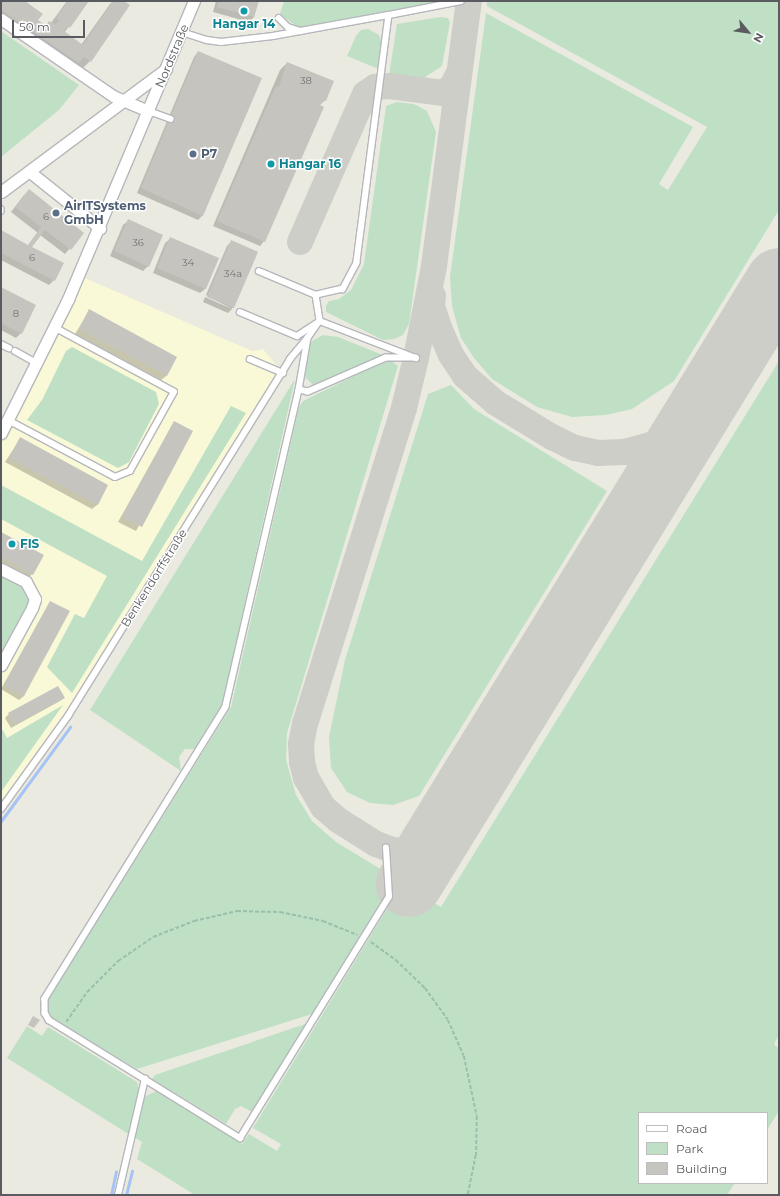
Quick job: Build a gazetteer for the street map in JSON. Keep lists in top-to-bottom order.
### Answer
{
  "streets": {
    "street": ["Nordstraße"],
    "lane": ["Benkendorffstraße"]
  },
  "places": [
    "Hangar 14",
    "P7",
    "Hangar 16",
    "AirITSystems GmbH",
    "FIS"
  ],
  "house_numbers": [
    "38",
    "6",
    "36",
    "6",
    "34",
    "34a",
    "8"
  ],
  "legend": ["Road", "Park", "Building"],
  "scale_bar": "50 m",
  "north": "bottom right"
}
